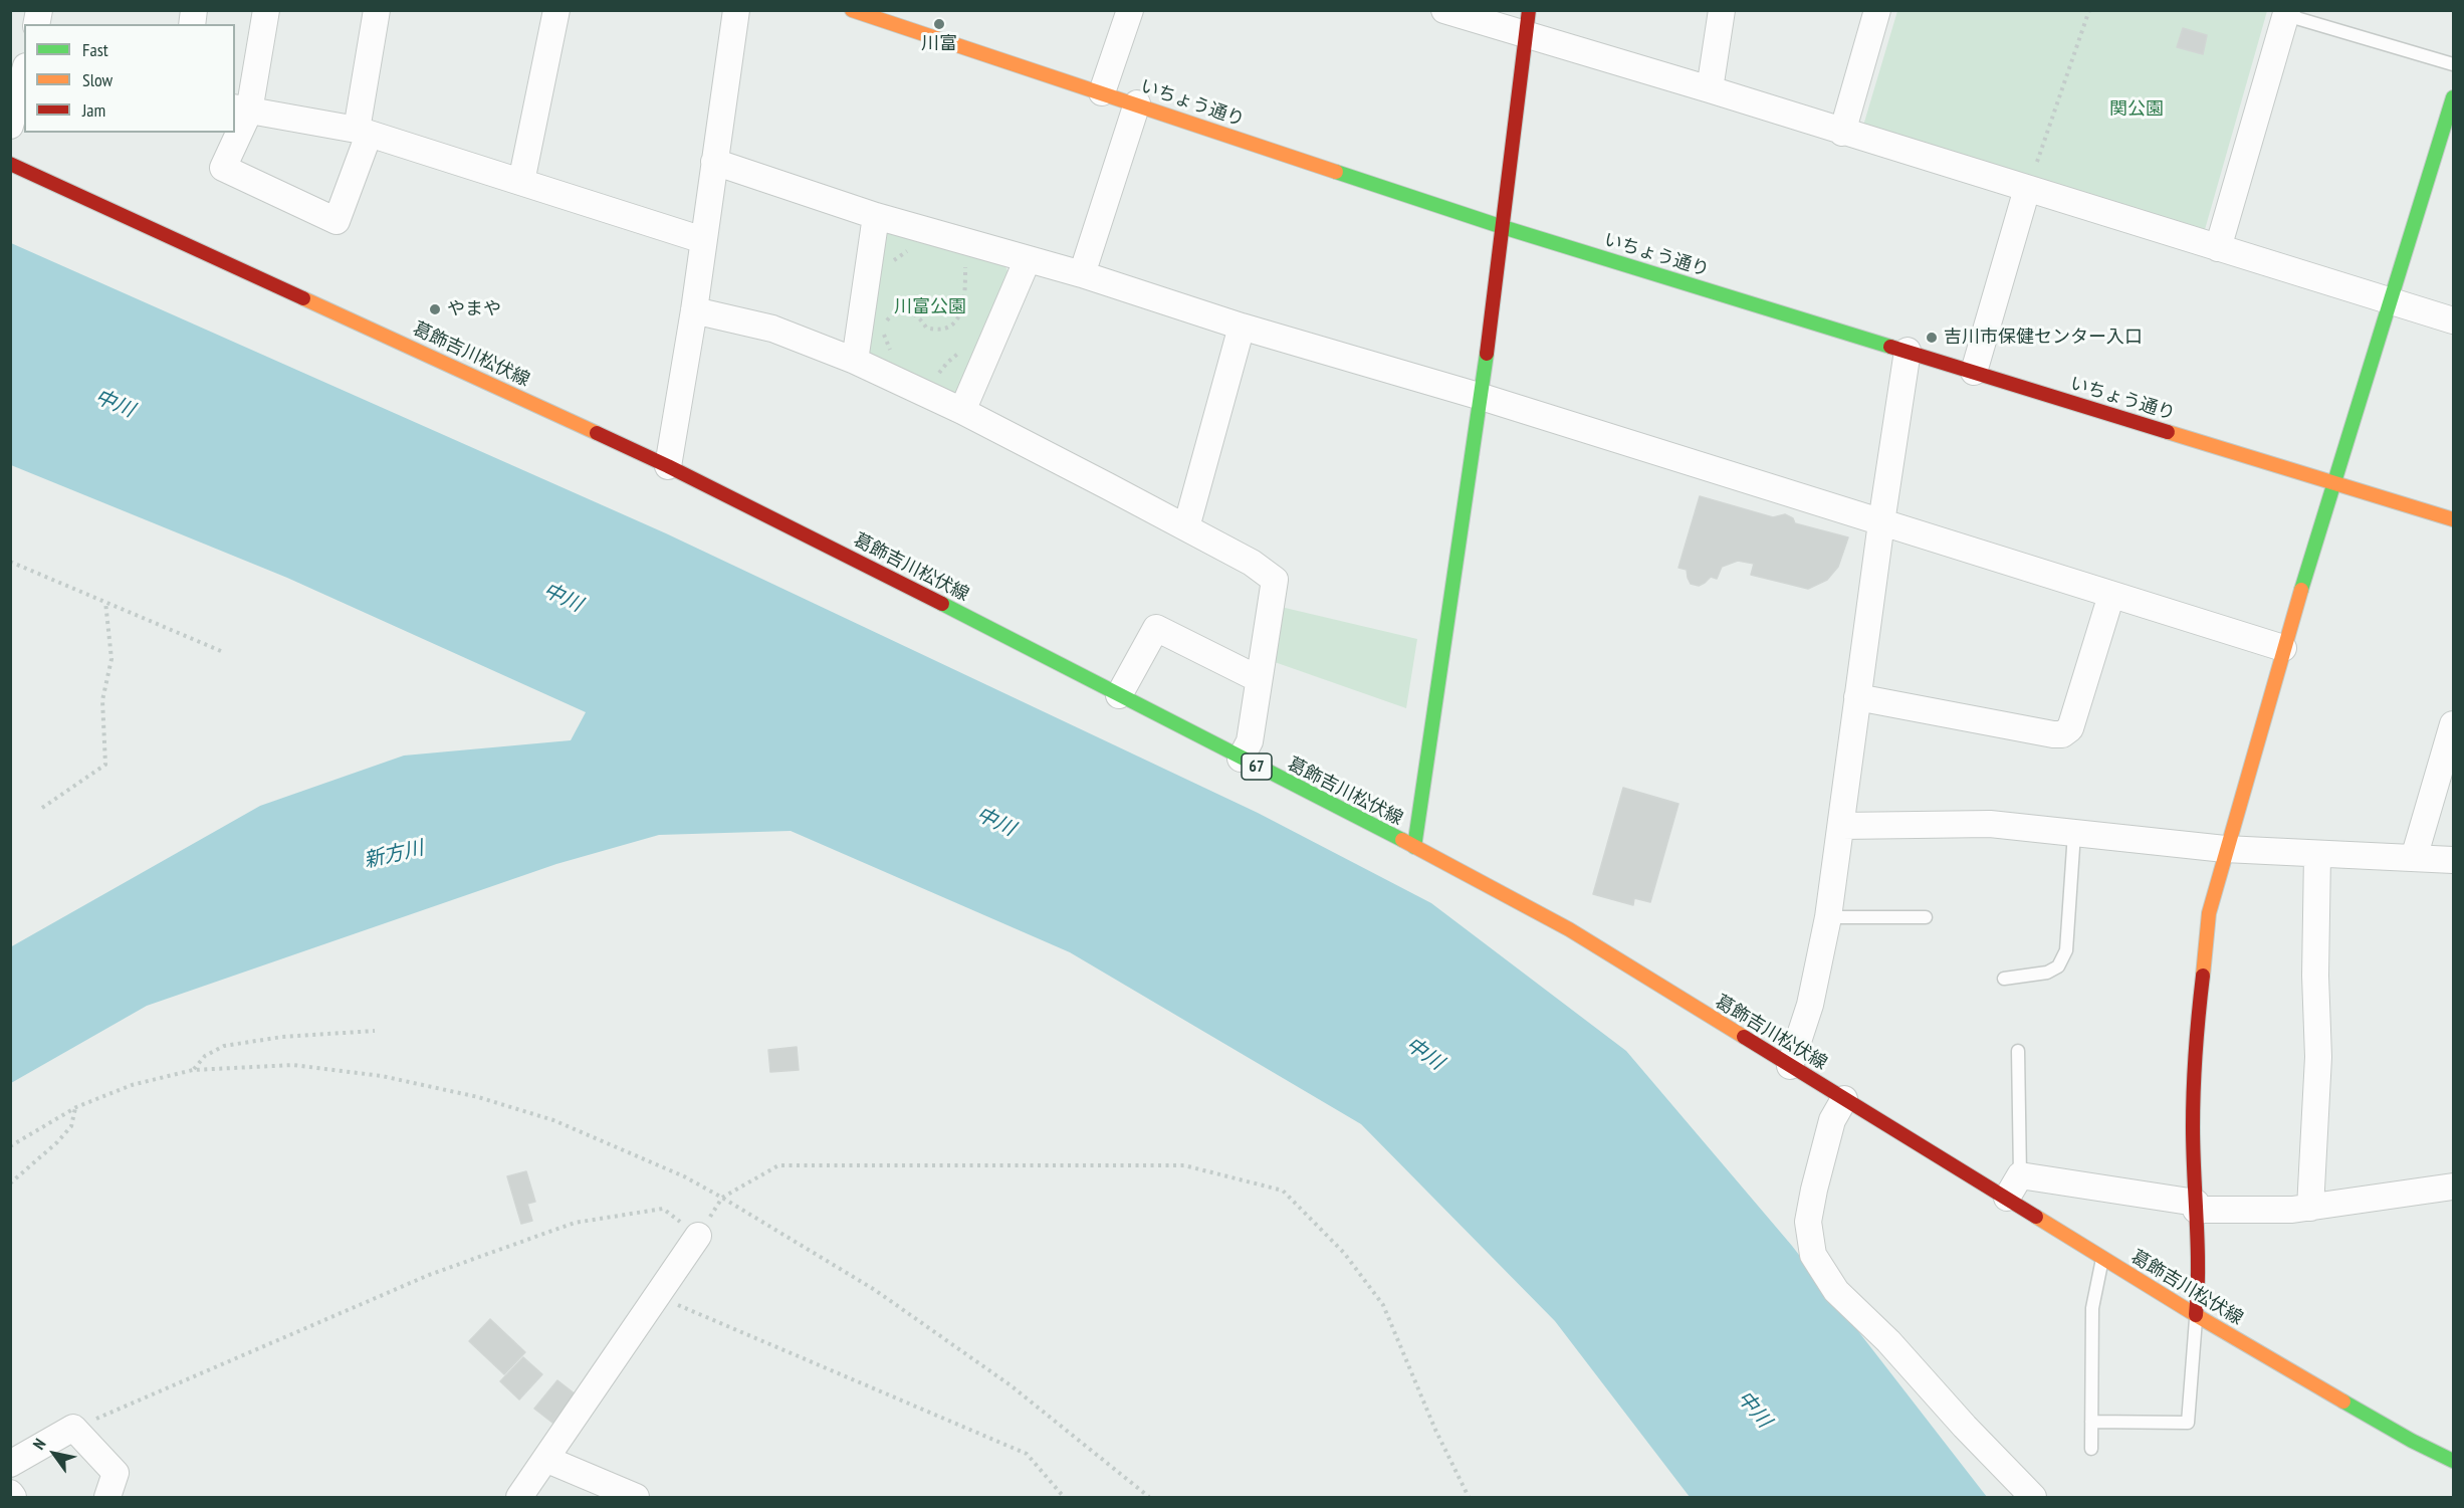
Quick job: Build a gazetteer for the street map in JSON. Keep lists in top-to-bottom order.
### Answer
{
  "streets": {
    "street": ["いちょう通り", "葛飾吉川松伏線", "67"]
  },
  "water": ["中川", "新方川"],
  "parks": ["関公園", "川富公園"],
  "places": ["川富", "やまや", "吉川市保健センター入口"],
  "legend": ["Fast", "Slow", "Jam"],
  "north": "top left"
}
